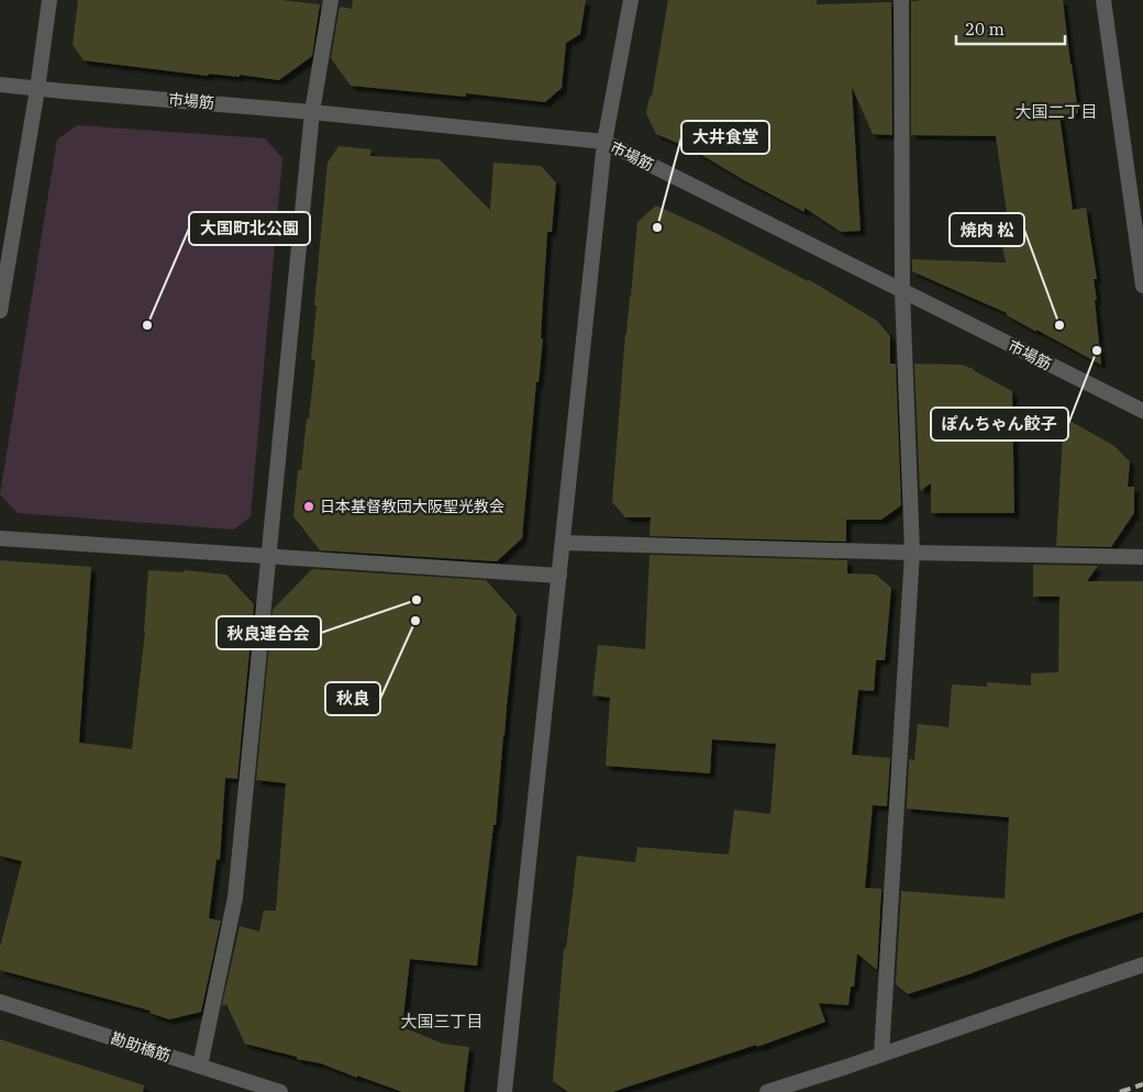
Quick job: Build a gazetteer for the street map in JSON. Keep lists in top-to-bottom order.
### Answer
{
  "streets": {
    "street": ["市場筋", "勘助橋筋"]
  },
  "districts": ["大国二丁目", "大国三丁目"],
  "places": [
    "大井食堂",
    "大国町北公園",
    "焼肉 松",
    "ぽんちゃん餃子",
    "日本基督教団大阪聖光教会",
    "秋良連合会",
    "秋良"
  ],
  "scale_bar": "20 m"
}
